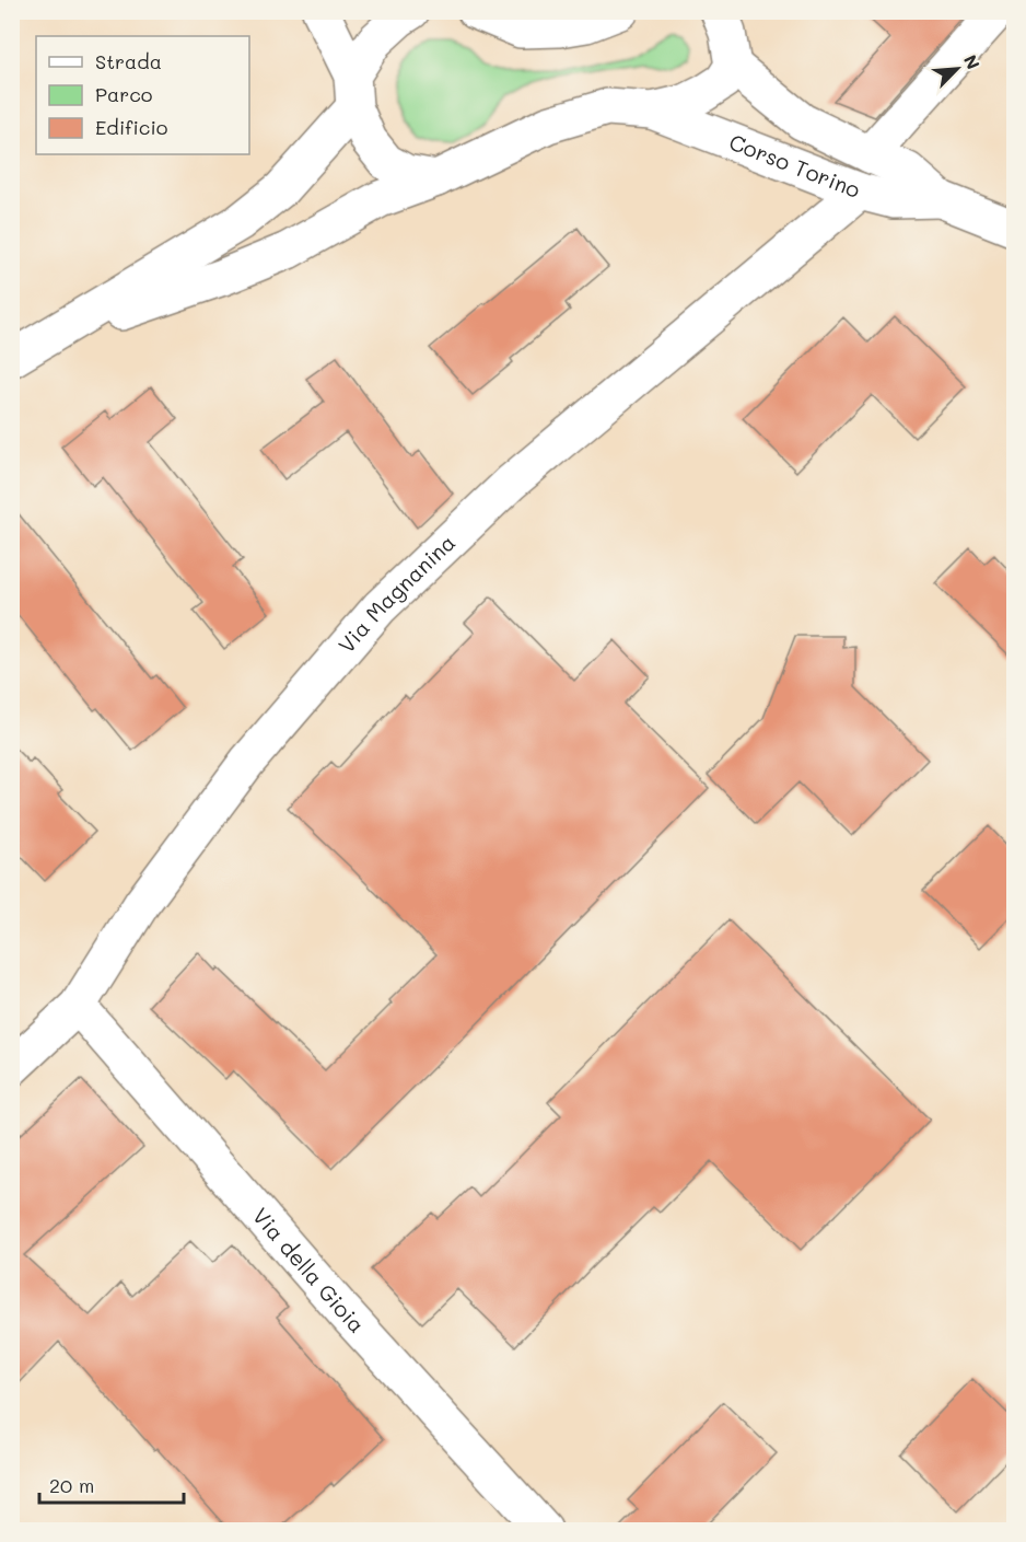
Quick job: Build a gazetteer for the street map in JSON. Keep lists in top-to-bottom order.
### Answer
{
  "streets": {
    "main road": ["Corso Torino", "Via Magnanina", "Via della Gioia"]
  },
  "crossings": [
    ["Corso Torino", "Via Magnanina"],
    ["Via Magnanina", "Via della Gioia"]
  ],
  "legend": ["Strada", "Parco", "Edificio"],
  "scale_bar": "20 m",
  "north": "top right"
}
